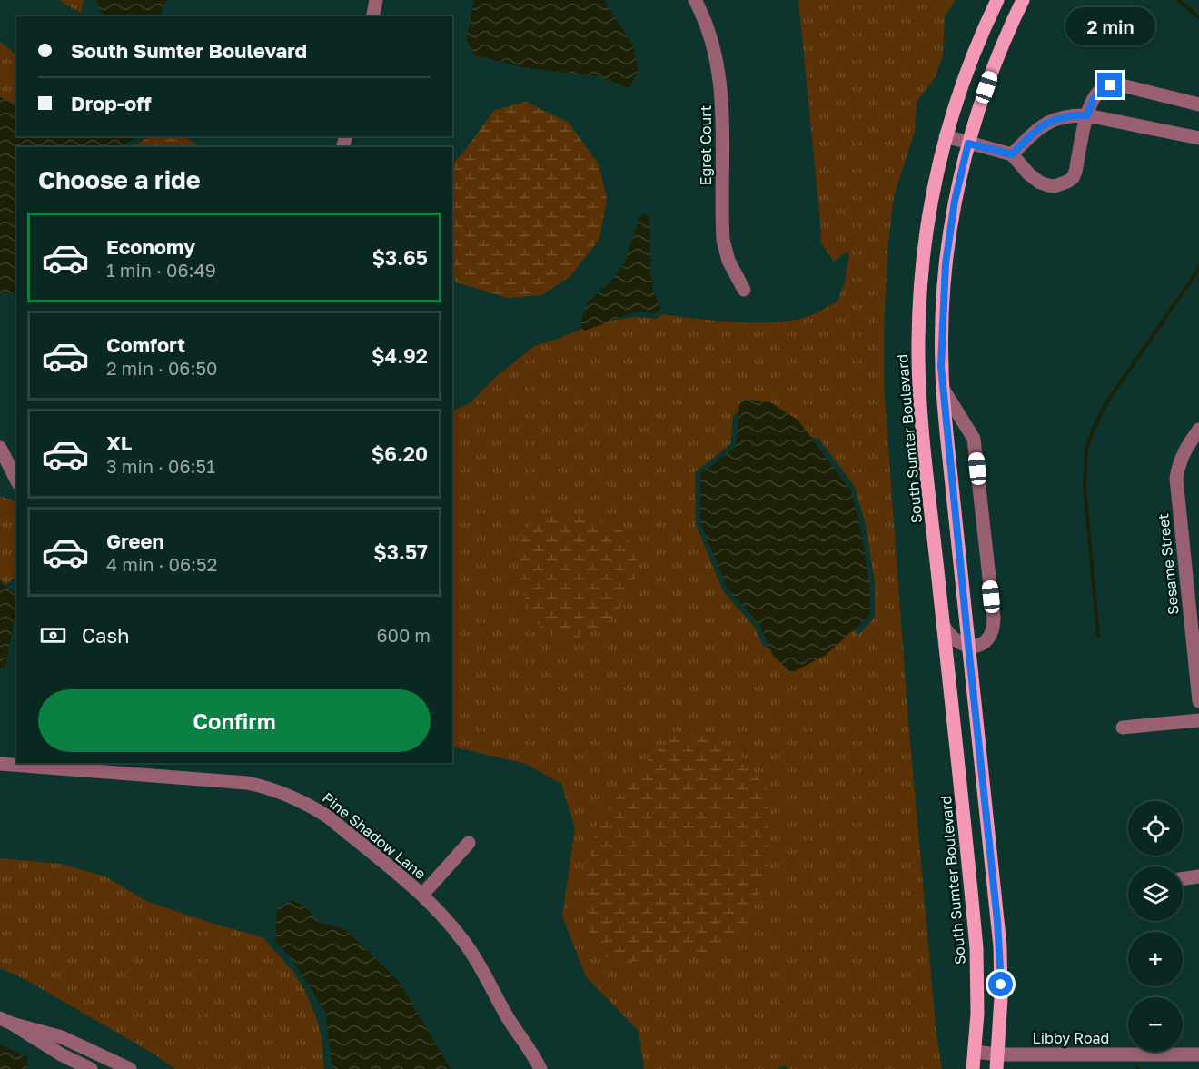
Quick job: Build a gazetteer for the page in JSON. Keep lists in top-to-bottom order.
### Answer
{
  "streets": {
    "main road": ["South Sumter Boulevard"],
    "street": [
      "Egret Court",
      "Sesame Street",
      "Pine Shadow Lane",
      "Libby Road"
    ]
  },
  "crossings": [
    ["South Sumter Boulevard", "Libby Road"]
  ],
  "page": {
    "bubble": "2 min",
    "banner": ["South Sumter Boulevard", "Drop-off"],
    "heading": "Choose a ride",
    "list": [
      {
        "name": "Economy",
        "note": "1 min · 06:49",
        "value": "$3.65"
      },
      {
        "name": "Comfort",
        "note": "2 min · 06:50",
        "value": "$4.92"
      },
      {
        "name": "XL",
        "note": "3 min · 06:51",
        "value": "$6.20"
      },
      {
        "name": "Green",
        "note": "4 min · 06:52",
        "value": "$3.57"
      }
    ],
    "pay": ["Cash", "600 m"],
    "buttons": "Confirm",
    "map_buttons": ["+", "−"]
  }
}
